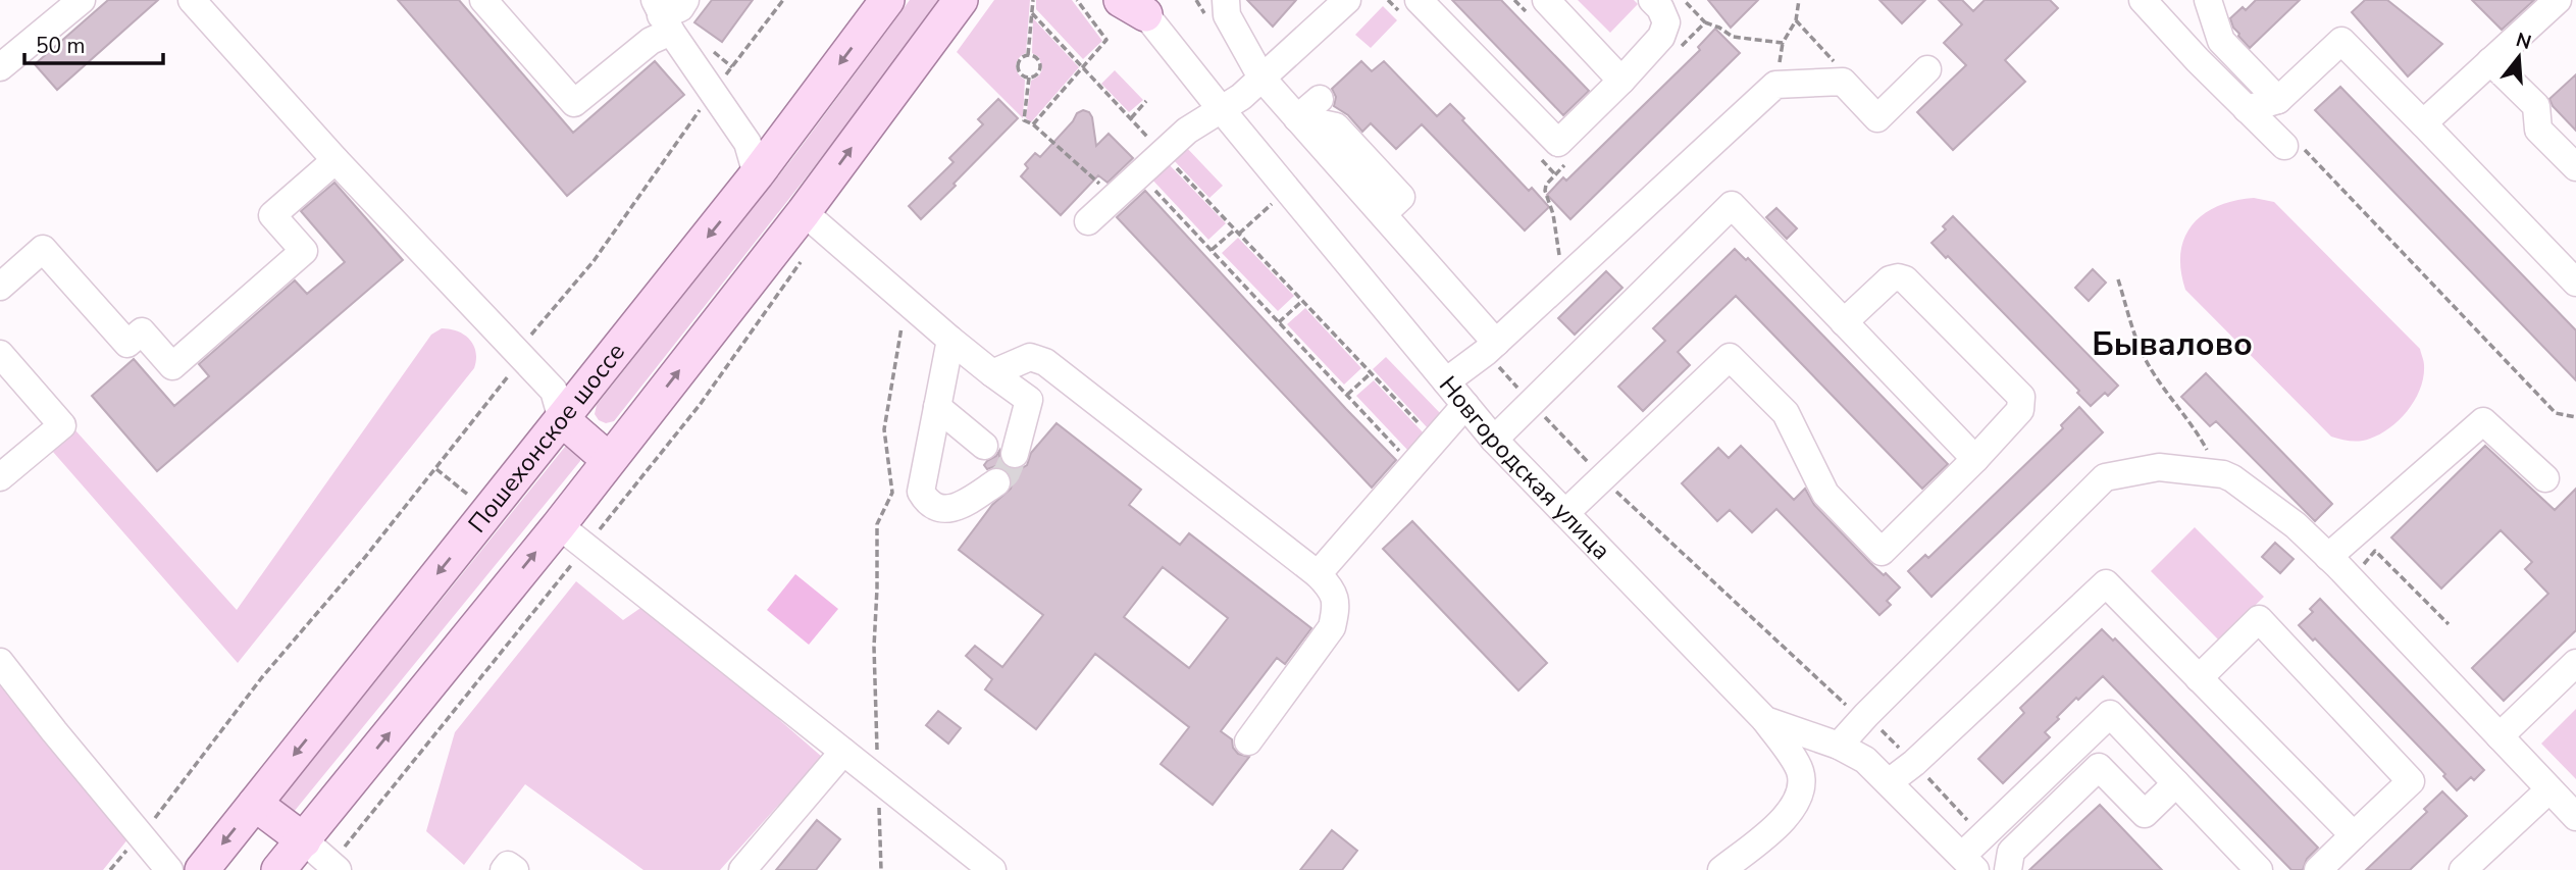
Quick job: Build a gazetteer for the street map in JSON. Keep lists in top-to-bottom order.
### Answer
{
  "streets": {
    "main road": ["Пошехонское шоссе"],
    "street": ["Новгородская улица"]
  },
  "districts": ["Бывалово"],
  "scale_bar": "50 m",
  "north": "top"
}
